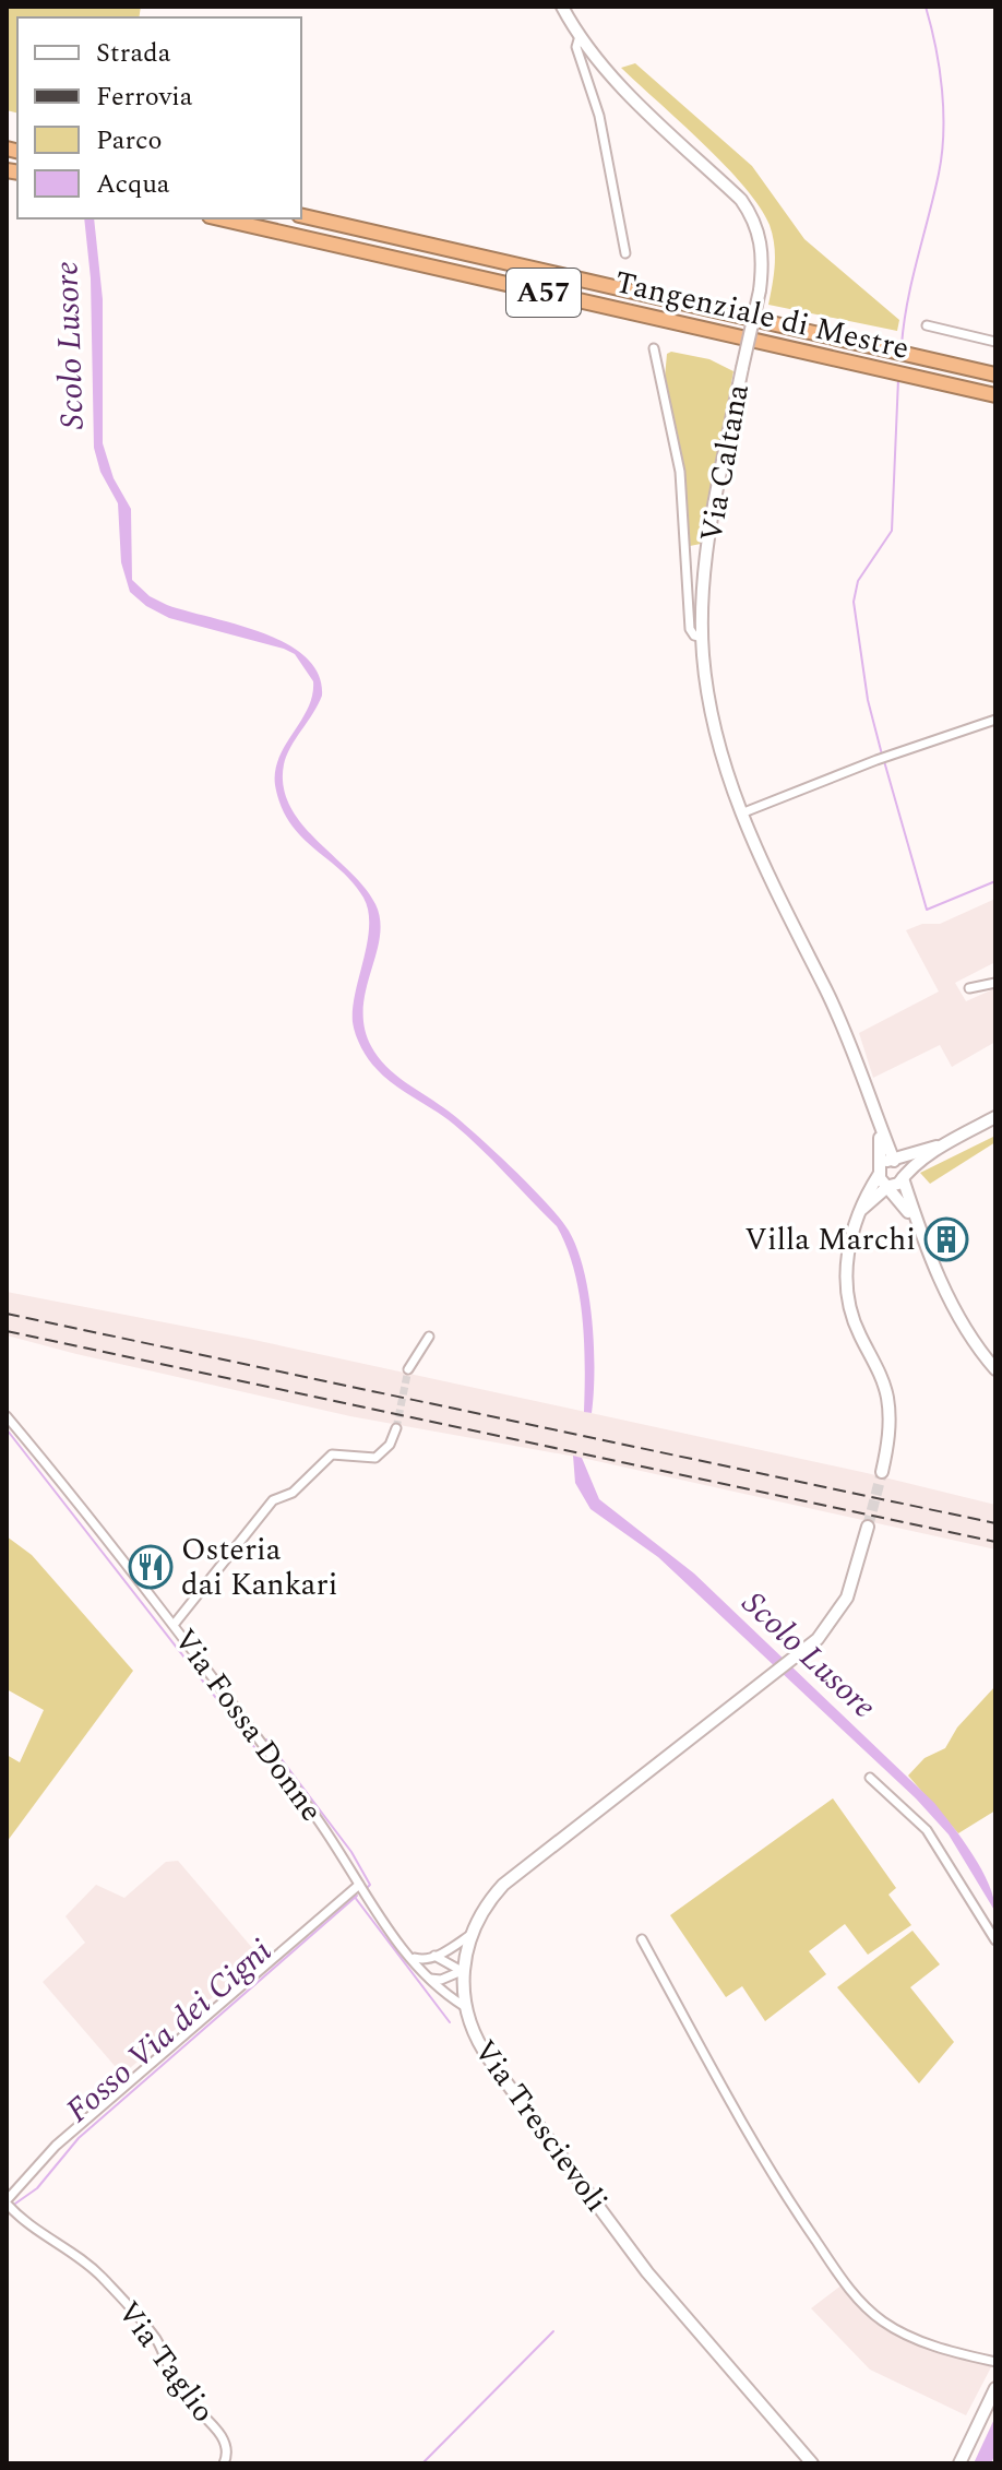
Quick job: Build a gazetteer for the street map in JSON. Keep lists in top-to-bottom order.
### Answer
{
  "streets": {
    "highway": ["A57", "Tangenziale di Mestre"],
    "main road": ["Via Caltana", "Via Trescievoli"],
    "street": ["Via Fossa Donne", "Via Taglio"]
  },
  "crossings": [
    ["Via Fossa Donne", "Via Trescievoli"]
  ],
  "water": ["Scolo Lusore", "Fosso Via dei Cigni"],
  "places": {
    "building": ["Villa Marchi"],
    "restaurant": ["Osteria dai Kankari"]
  },
  "legend": [
    "Strada",
    "Ferrovia",
    "Parco",
    "Acqua"
  ]
}
